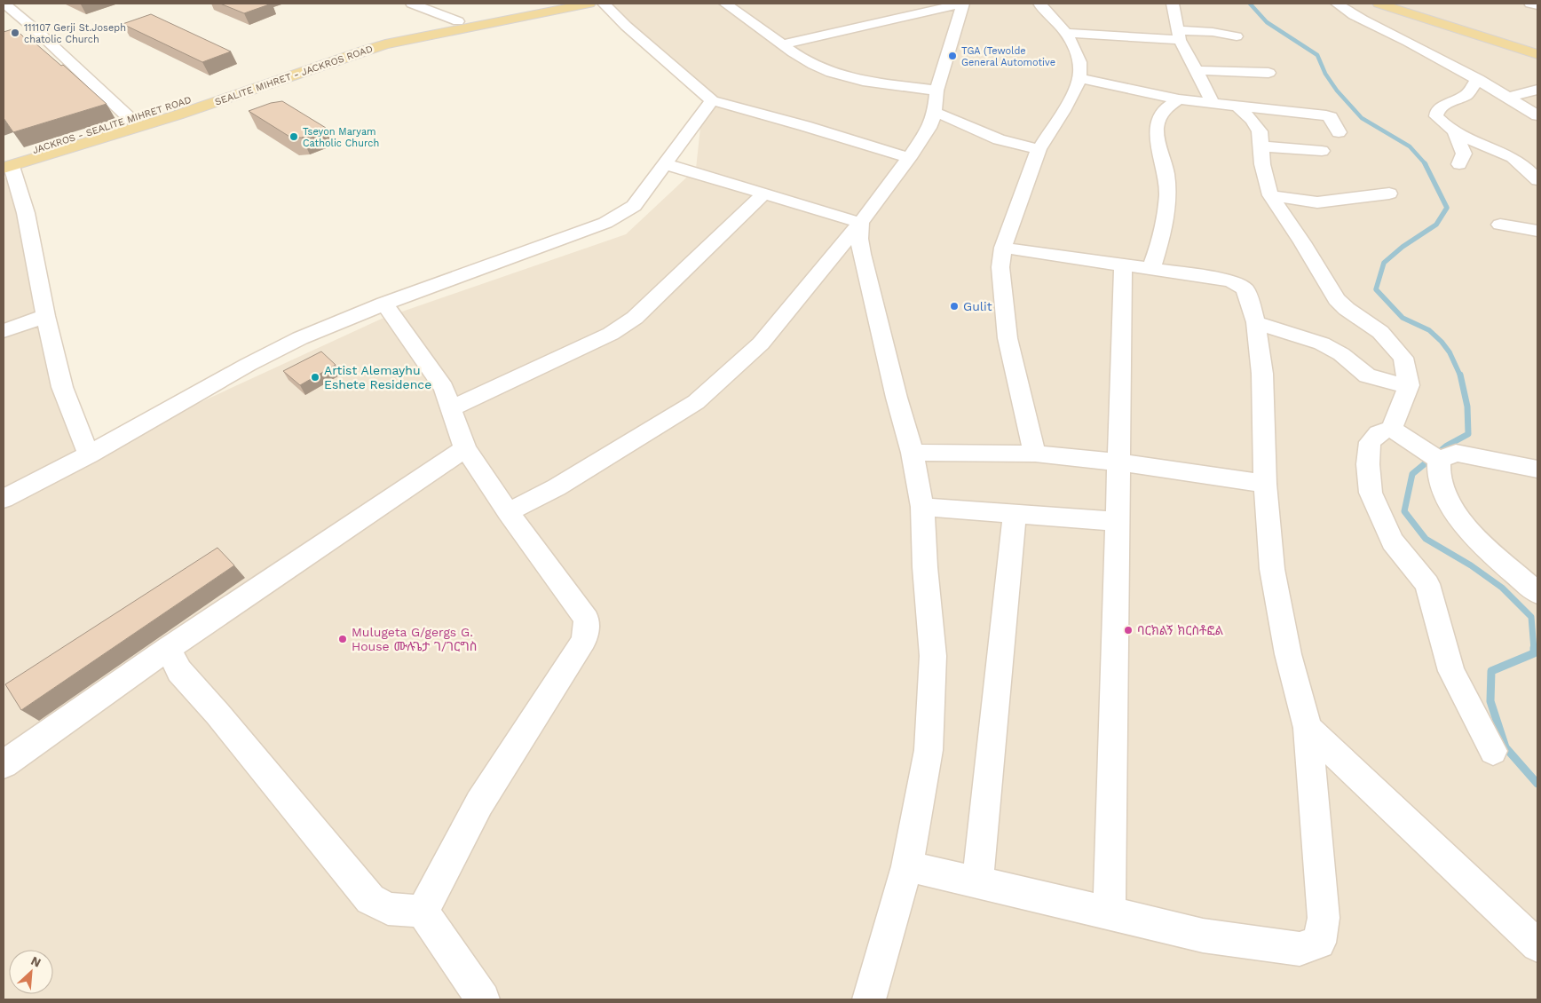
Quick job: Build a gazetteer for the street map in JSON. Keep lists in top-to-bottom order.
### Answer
{
  "streets": {
    "main road": ["SEALITE MIHRET - JACKROS ROAD", "JACKROS - SEALITE MIHRET ROAD"]
  },
  "crossings": [
    ["SEALITE MIHRET - JACKROS ROAD", "JACKROS - SEALITE MIHRET ROAD"]
  ],
  "places": [
    "111107 Gerji St.Joseph chatolic Church",
    "TGA (Tewolde General Automotive",
    "Tseyon Maryam Catholic Church",
    "Gulit",
    "Artist Alemayhu Eshete Residence",
    "ባርክልኝ ክርስቶፎል",
    "Mulugeta G/gergs G. House ሙሉጌታ ገ/ገርግስ"
  ],
  "north": "top right"
}
